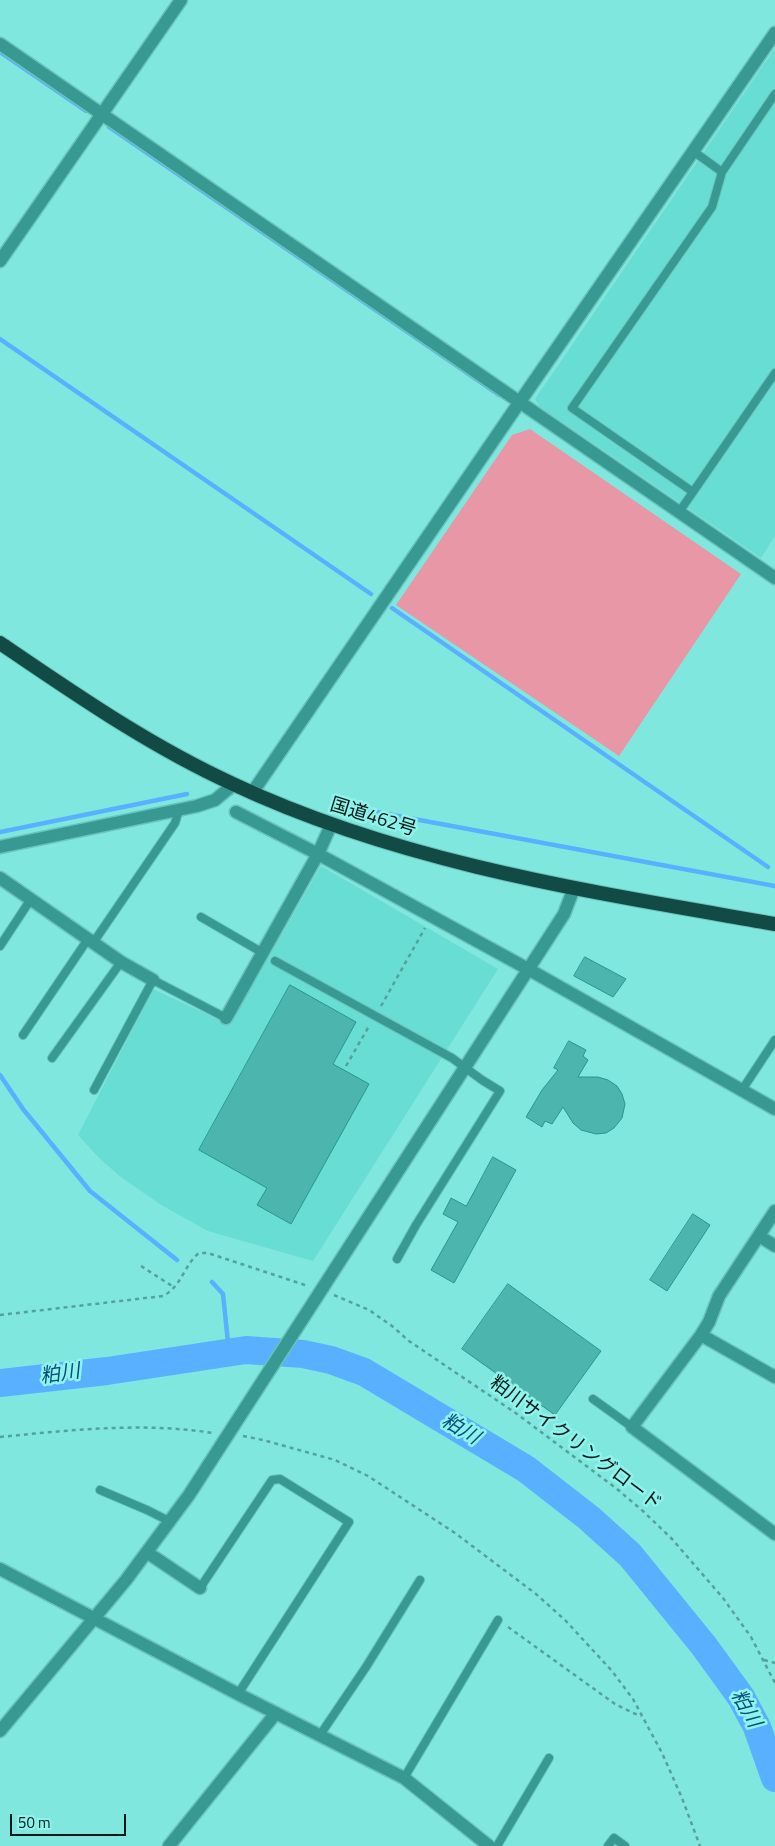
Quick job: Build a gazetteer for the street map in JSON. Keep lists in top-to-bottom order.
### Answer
{
  "streets": {
    "highway": ["国道462号"],
    "path": ["粕川サイクリングロード"]
  },
  "water": ["粕川"],
  "scale_bar": "50 m"
}
